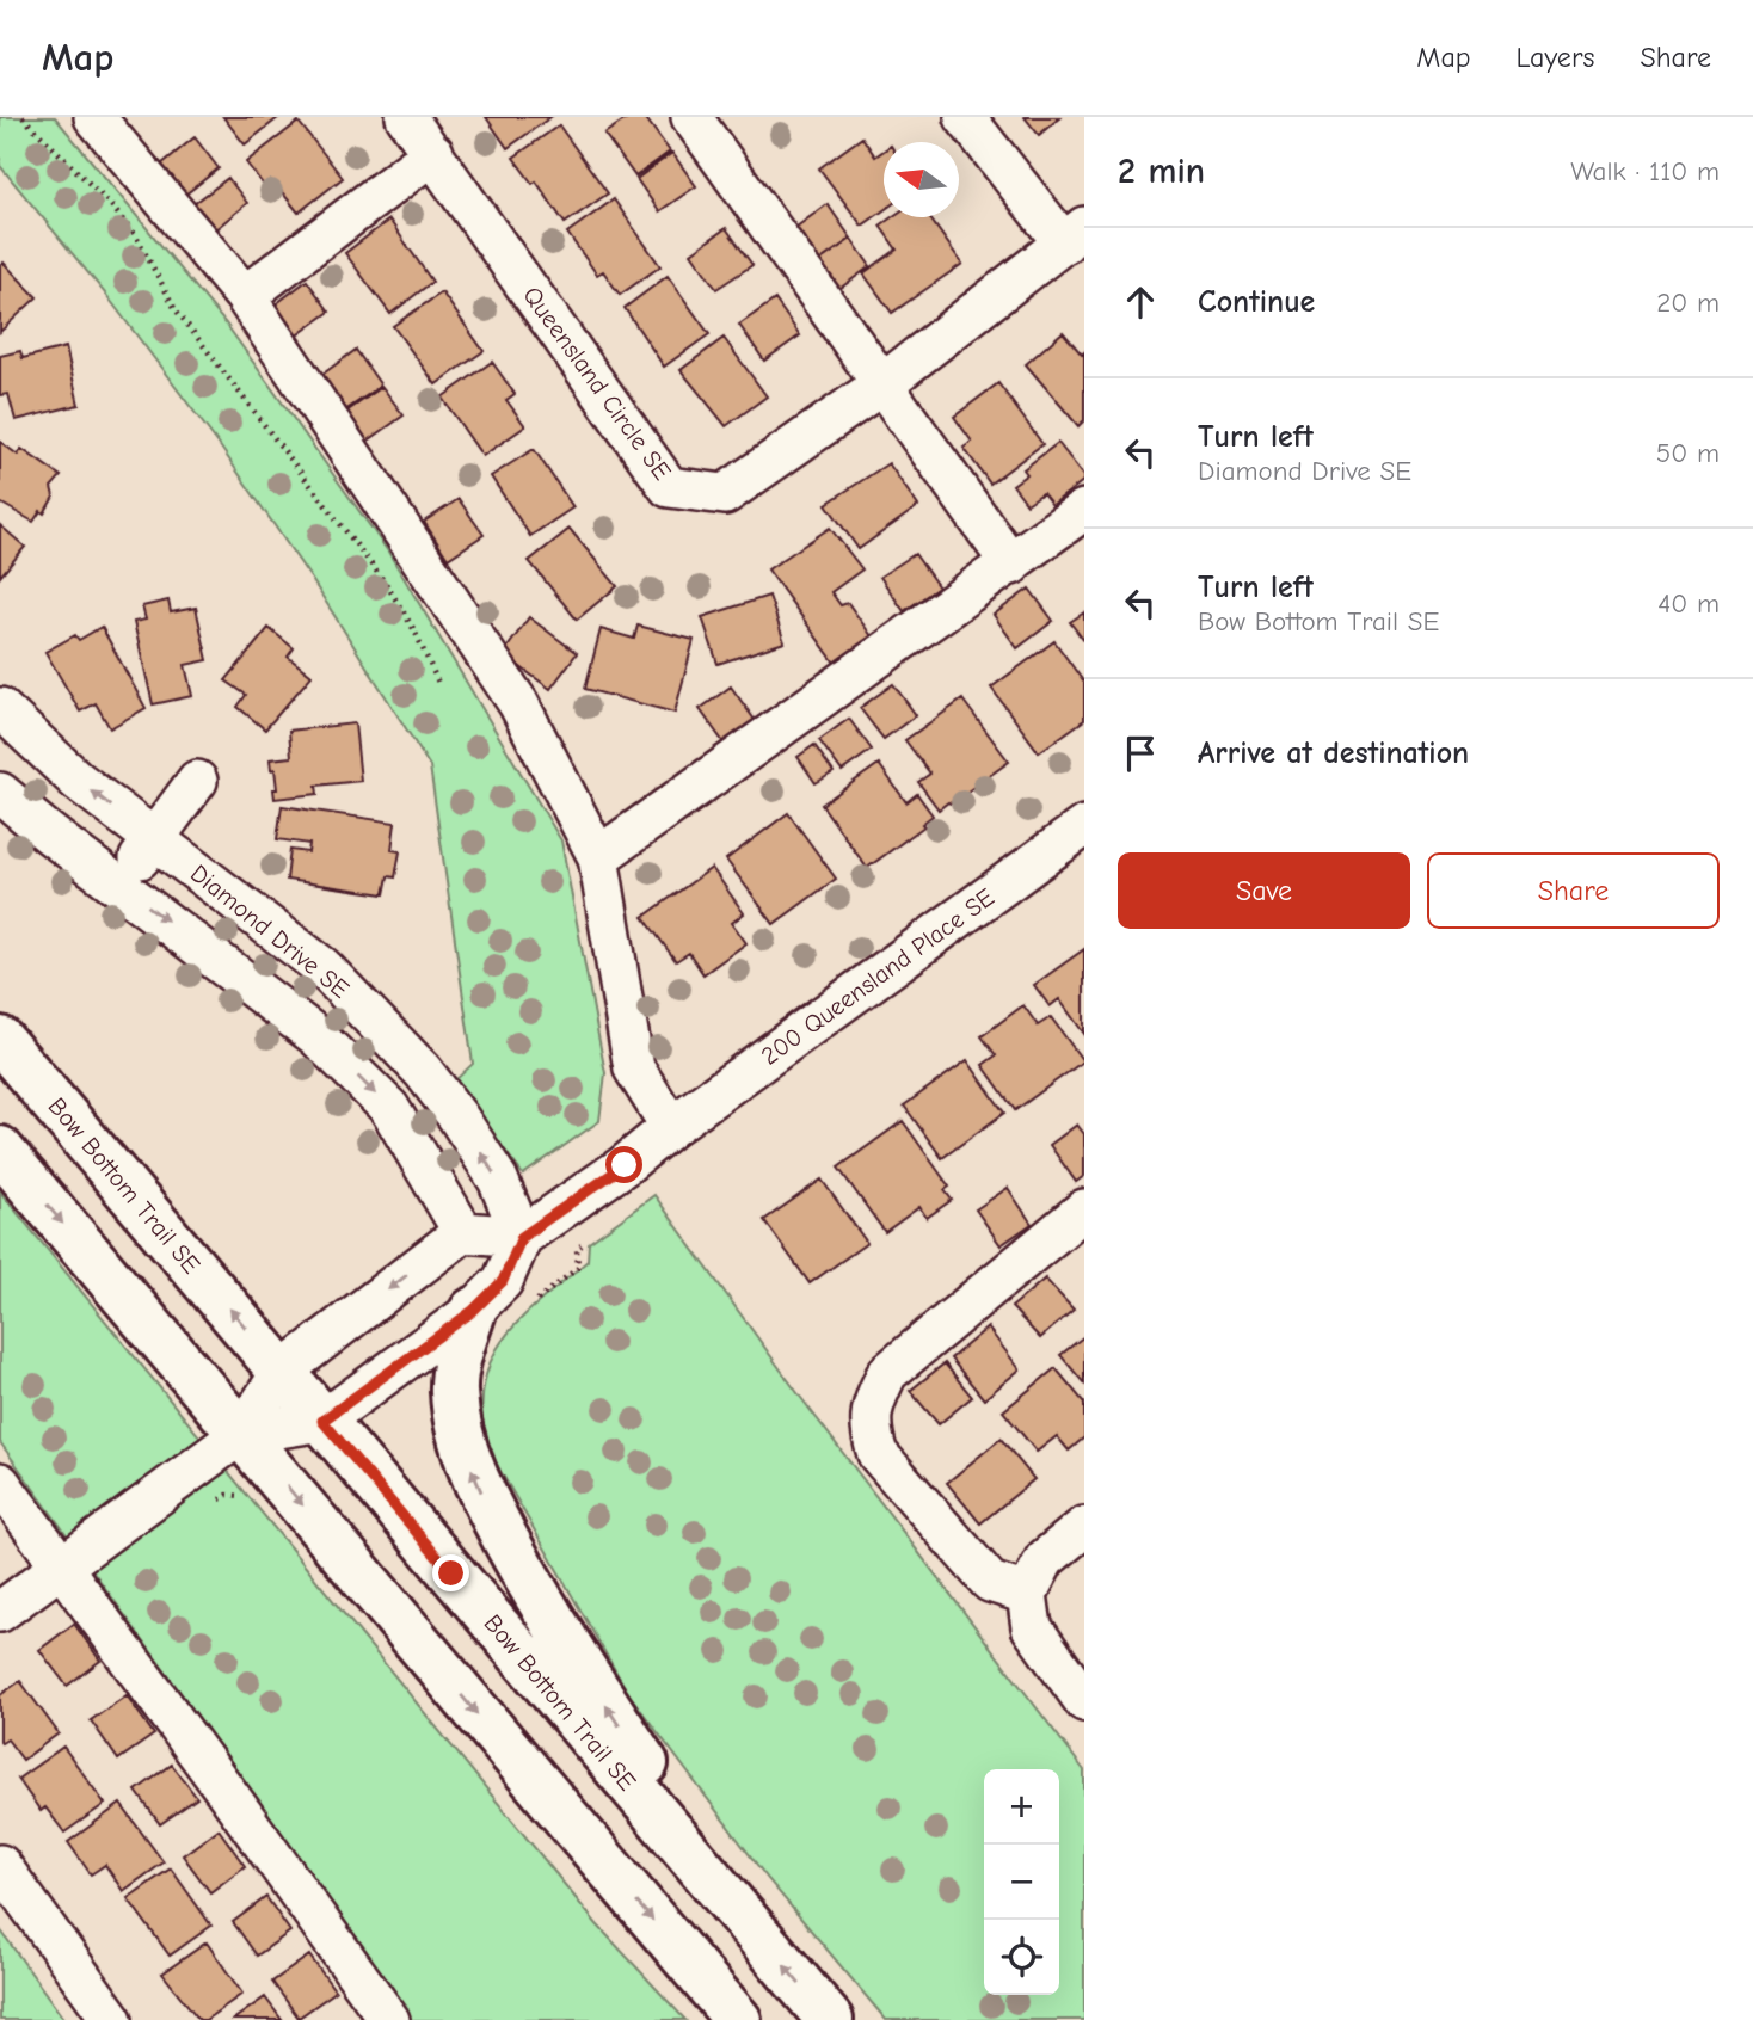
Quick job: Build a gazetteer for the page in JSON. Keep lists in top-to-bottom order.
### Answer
{
  "streets": {
    "main road": ["Bow Bottom Trail SE"],
    "street": ["Queensland Circle SE", "Diamond Drive SE", "200 Queensland Place SE"]
  },
  "crossings": [
    ["Diamond Drive SE", "200 Queensland Place SE"]
  ],
  "north": "left",
  "page": {
    "header": "Map",
    "nav": ["Map", "Layers", "Share"],
    "heading": ["2 min", "Walk · 110 m"],
    "list": [
      ["Continue", "20 m"],
      ["Turn left", "Diamond Drive SE", "50 m"],
      ["Turn left", "Bow Bottom Trail SE", "40 m"],
      "Arrive at destination"
    ],
    "buttons": ["Save", "Share"],
    "map_buttons": ["+", "−"]
  }
}
